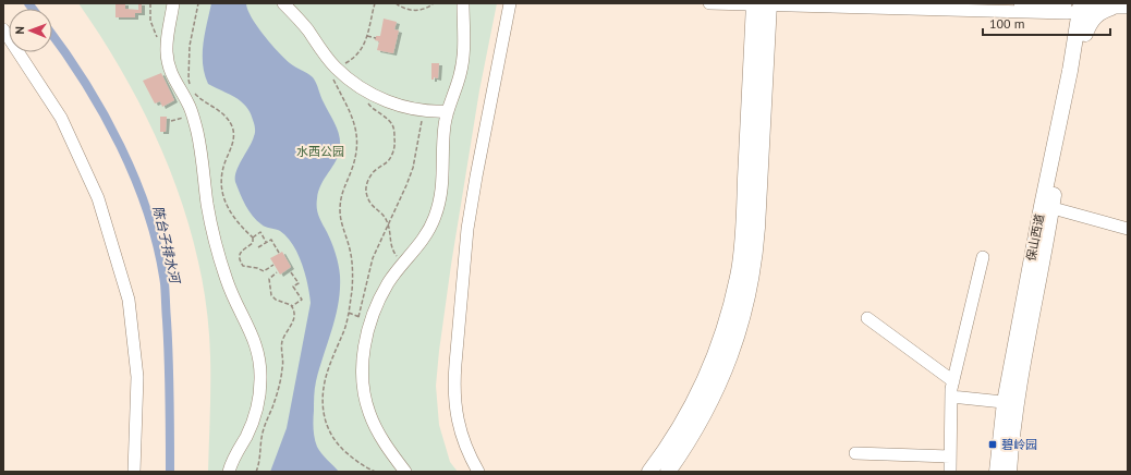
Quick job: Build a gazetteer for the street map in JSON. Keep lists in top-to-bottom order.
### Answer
{
  "streets": {
    "main road": ["保山西道"]
  },
  "water": ["陈台子排水河"],
  "parks": ["水西公园"],
  "places": {
    "transit": ["碧岭园"]
  },
  "scale_bar": "100 m",
  "north": "left"
}
